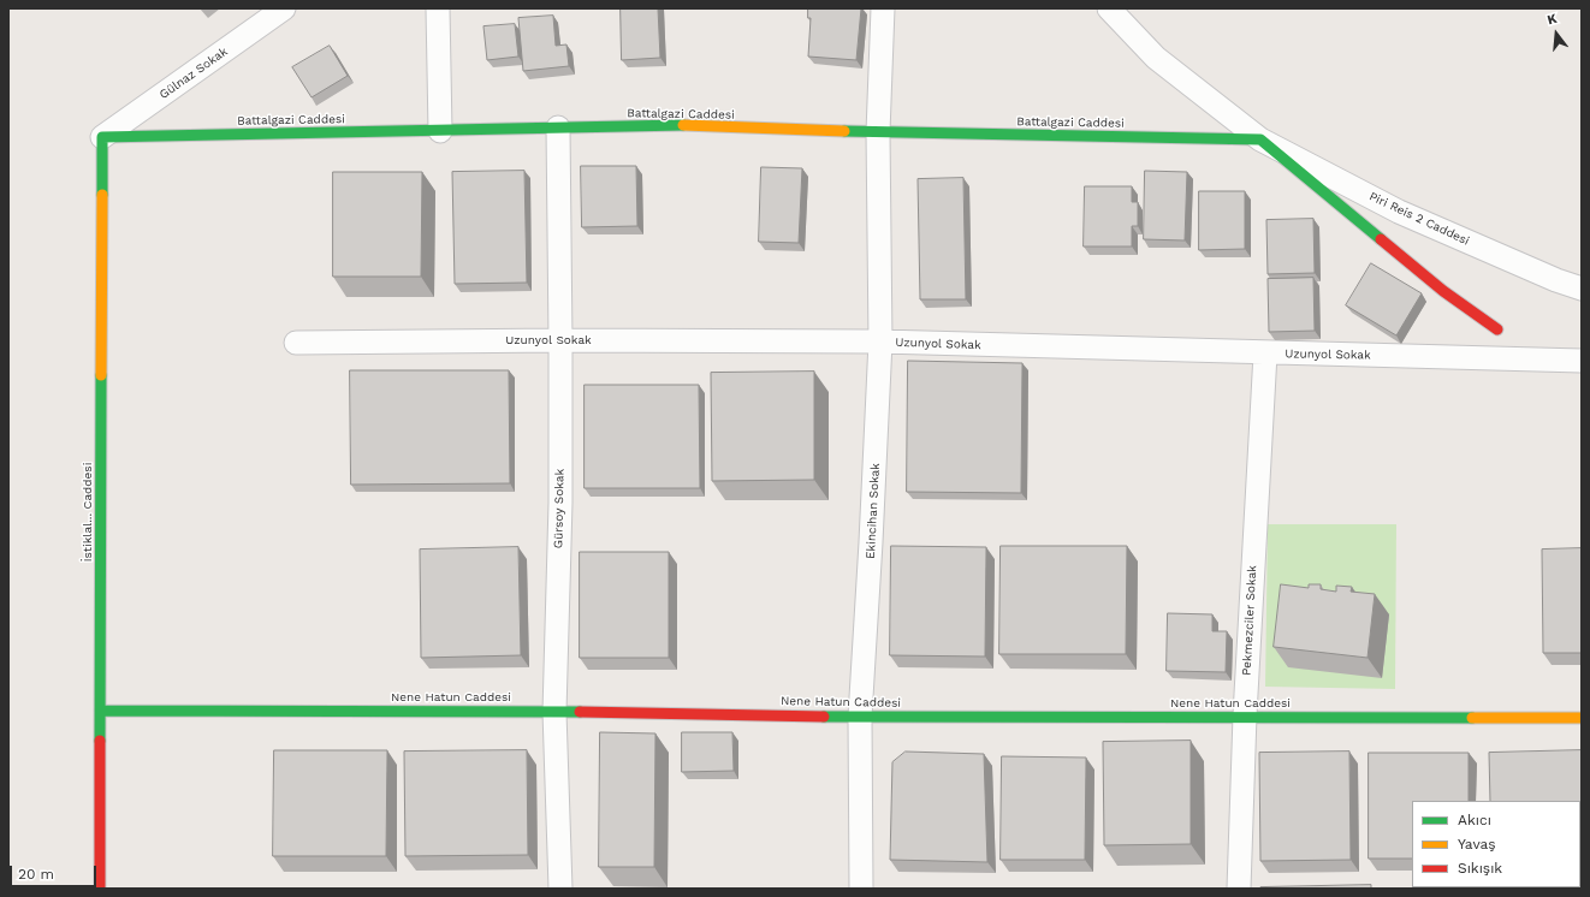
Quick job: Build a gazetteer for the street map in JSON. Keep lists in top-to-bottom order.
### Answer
{
  "streets": {
    "street": [
      "Gülnaz Sokak",
      "Battalgazi Caddesi",
      "Piri Reis 2 Caddesi",
      "Uzunyol Sokak",
      "Gürsoy Sokak",
      "Ekincihan Sokak",
      "İstiklal... Caddesi",
      "Pekmezciler Sokak",
      "Nene Hatun Caddesi"
    ]
  },
  "crossings": [
    ["Gülnaz Sokak", "Battalgazi Caddesi"],
    ["Gülnaz Sokak", "İstiklal... Caddesi"],
    ["Battalgazi Caddesi", "Piri Reis 2 Caddesi"],
    ["Battalgazi Caddesi", "Gürsoy Sokak"],
    ["Battalgazi Caddesi", "Ekincihan Sokak"],
    ["Battalgazi Caddesi", "İstiklal... Caddesi"],
    ["Uzunyol Sokak", "Gürsoy Sokak"],
    ["Uzunyol Sokak", "Ekincihan Sokak"],
    ["Uzunyol Sokak", "Pekmezciler Sokak"],
    ["Gürsoy Sokak", "Nene Hatun Caddesi"],
    ["Ekincihan Sokak", "Nene Hatun Caddesi"],
    ["İstiklal... Caddesi", "Nene Hatun Caddesi"],
    ["Pekmezciler Sokak", "Nene Hatun Caddesi"]
  ],
  "legend": ["Akıcı", "Yavaş", "Sıkışık"],
  "scale_bar": "20 m",
  "north": "top"
}
